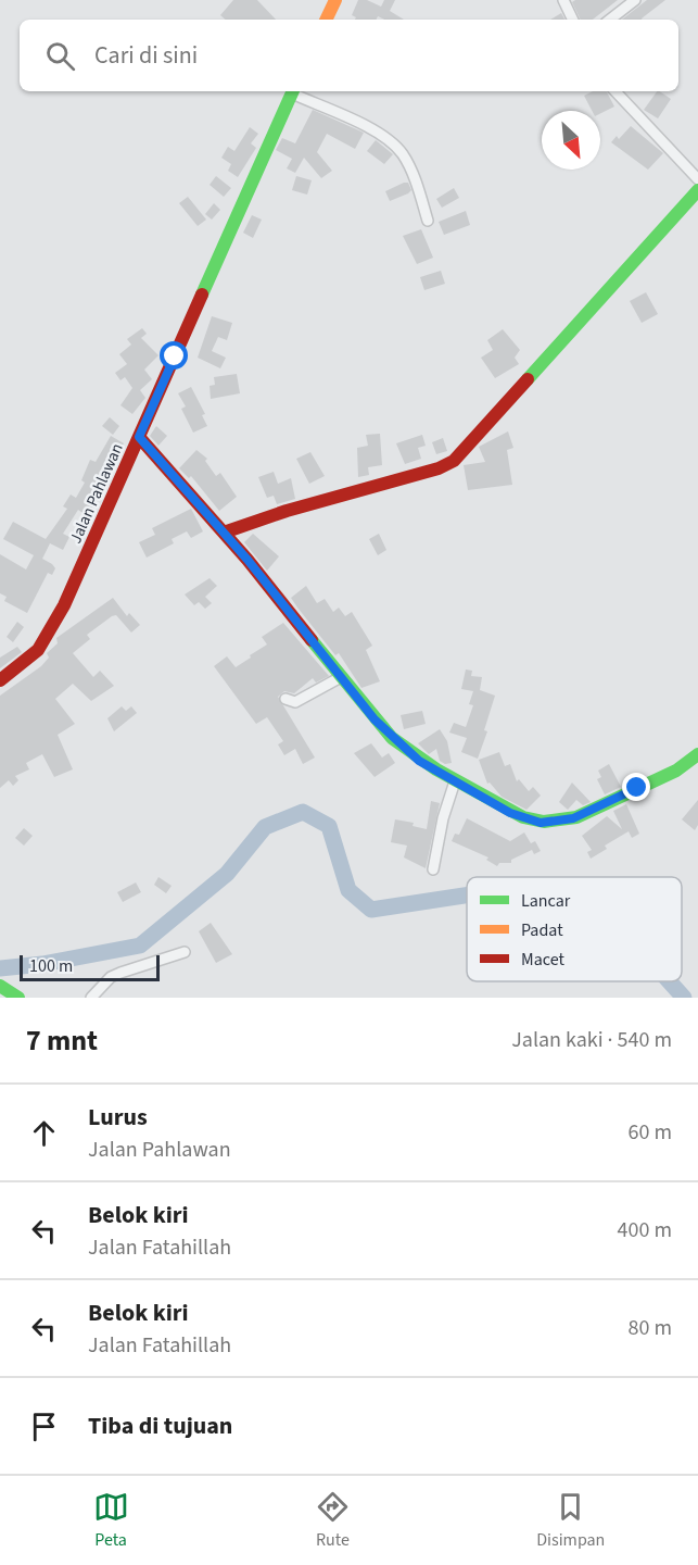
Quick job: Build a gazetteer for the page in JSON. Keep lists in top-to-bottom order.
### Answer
{
  "streets": {
    "street": ["Jalan Pahlawan"]
  },
  "legend": ["Lancar", "Padat", "Macet"],
  "scale_bar": "100 m",
  "north": "bottom right",
  "page": {
    "search": "Cari di sini",
    "scale": "100 m",
    "heading": ["7 mnt", "Jalan kaki · 540 m"],
    "list": [
      ["Lurus", "Jalan Pahlawan", "60 m"],
      ["Belok kiri", "Jalan Fatahillah", "400 m"],
      ["Belok kiri", "Jalan Fatahillah", "80 m"],
      "Tiba di tujuan"
    ],
    "nav": ["Peta", "Rute", "Disimpan"]
  }
}
